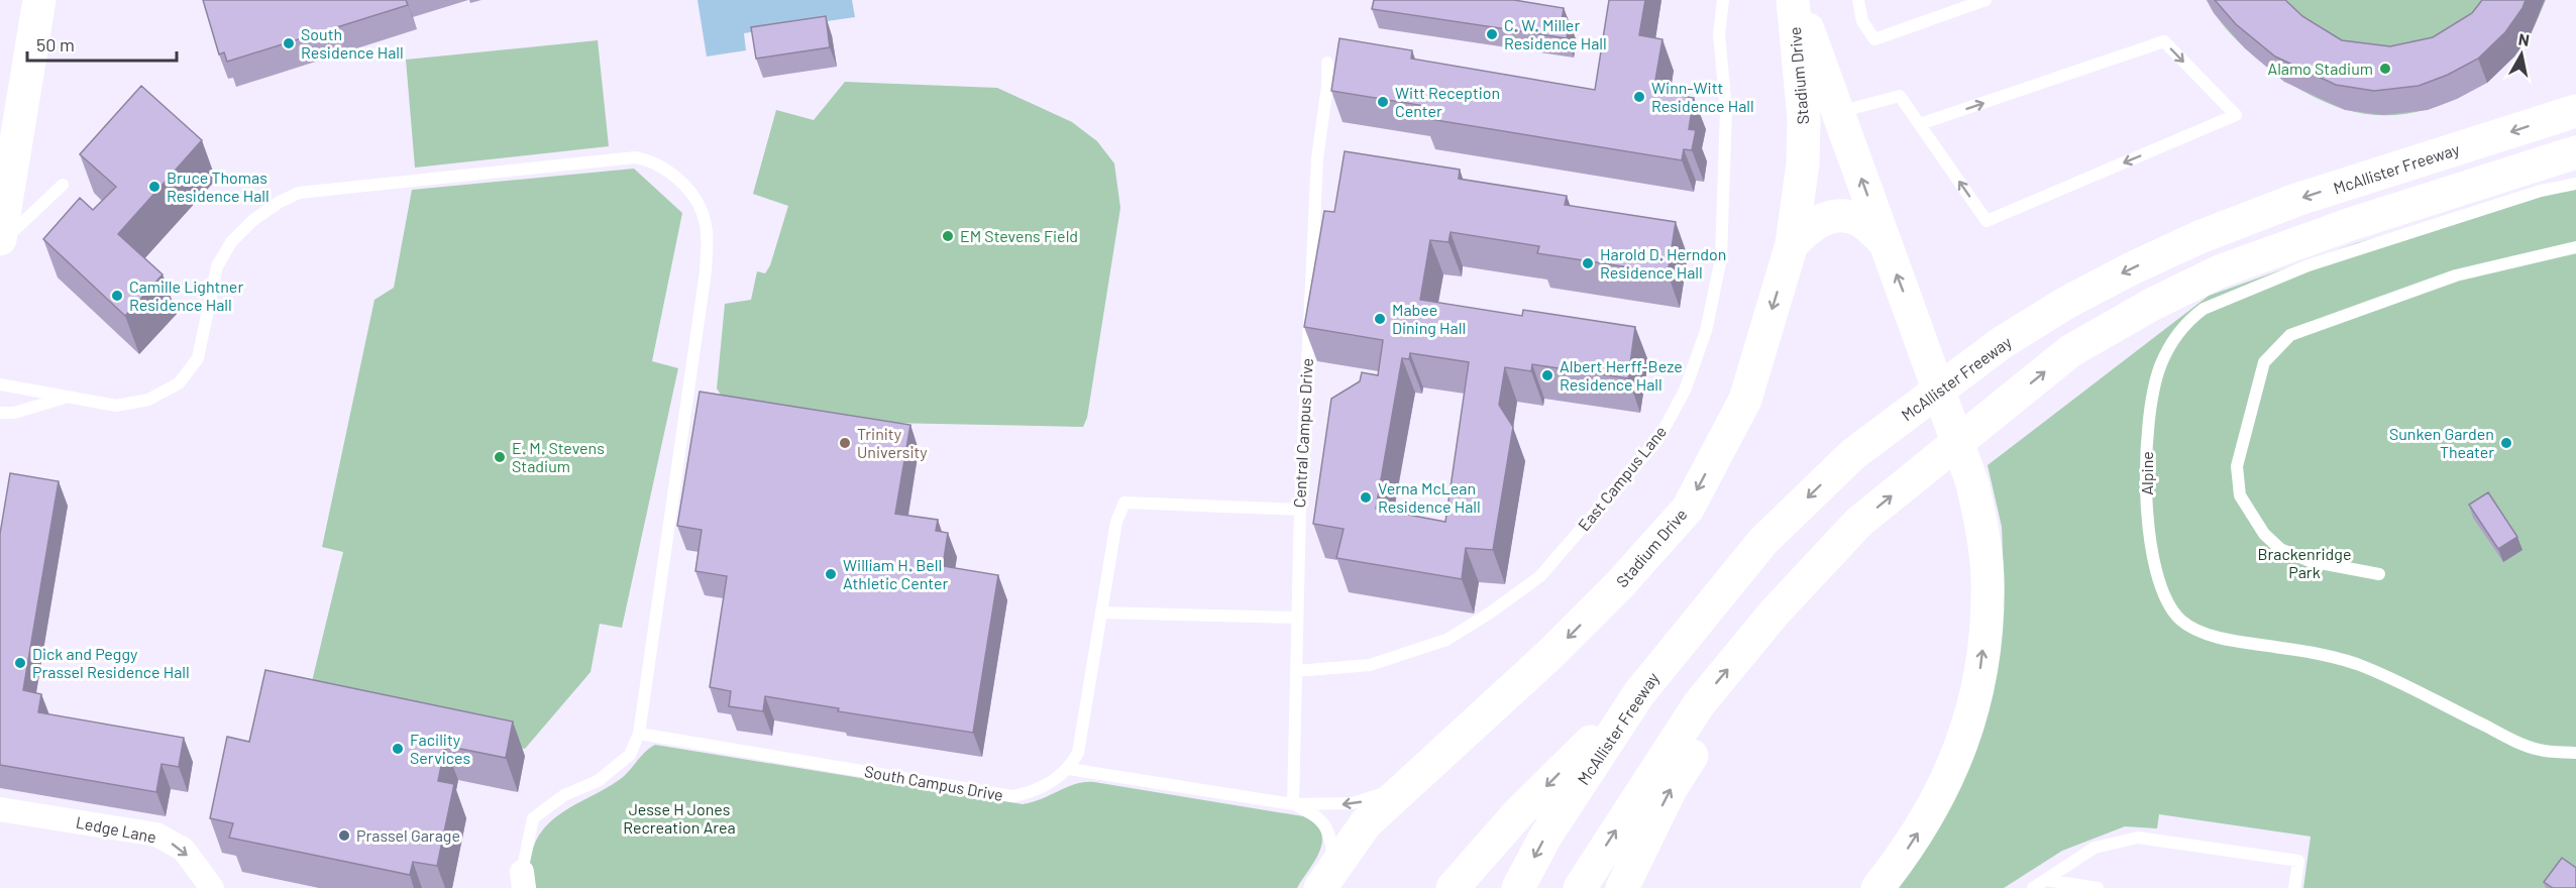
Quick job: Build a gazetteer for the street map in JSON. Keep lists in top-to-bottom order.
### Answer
{
  "streets": {
    "main road": ["Stadium Drive", "McAllister Freeway"],
    "street": ["Ledge Lane"],
    "lane": [
      "Central Campus Drive",
      "Alpine",
      "East Campus Lane",
      "South Campus Drive"
    ]
  },
  "crossings": [
    ["Central Campus Drive", "East Campus Lane"]
  ],
  "one_way": ["Ledge Lane"],
  "parks": ["Brackenridge Park", "Jesse H Jones Recreation Area"],
  "places": [
    "C. W. Miller Residence Hall",
    "South Residence Hall",
    "Alamo Stadium",
    "Winn-Witt Residence Hall",
    "Witt Reception Center",
    "Bruce Thomas Residence Hall",
    "EM Stevens Field",
    "Harold D. Herndon Residence Hall",
    "Camille Lightner Residence Hall",
    "Mabee Dining Hall",
    "Albert Herff-Beze Residence Hall",
    "Trinity University",
    "Sunken Garden Theater",
    "E. M. Stevens Stadium",
    "Verna McLean Residence Hall",
    "William H. Bell Athletic Center",
    "Dick and Peggy Prassel Residence Hall",
    "Facility Services",
    "Prassel Garage"
  ],
  "scale_bar": "50 m",
  "north": "top"
}
